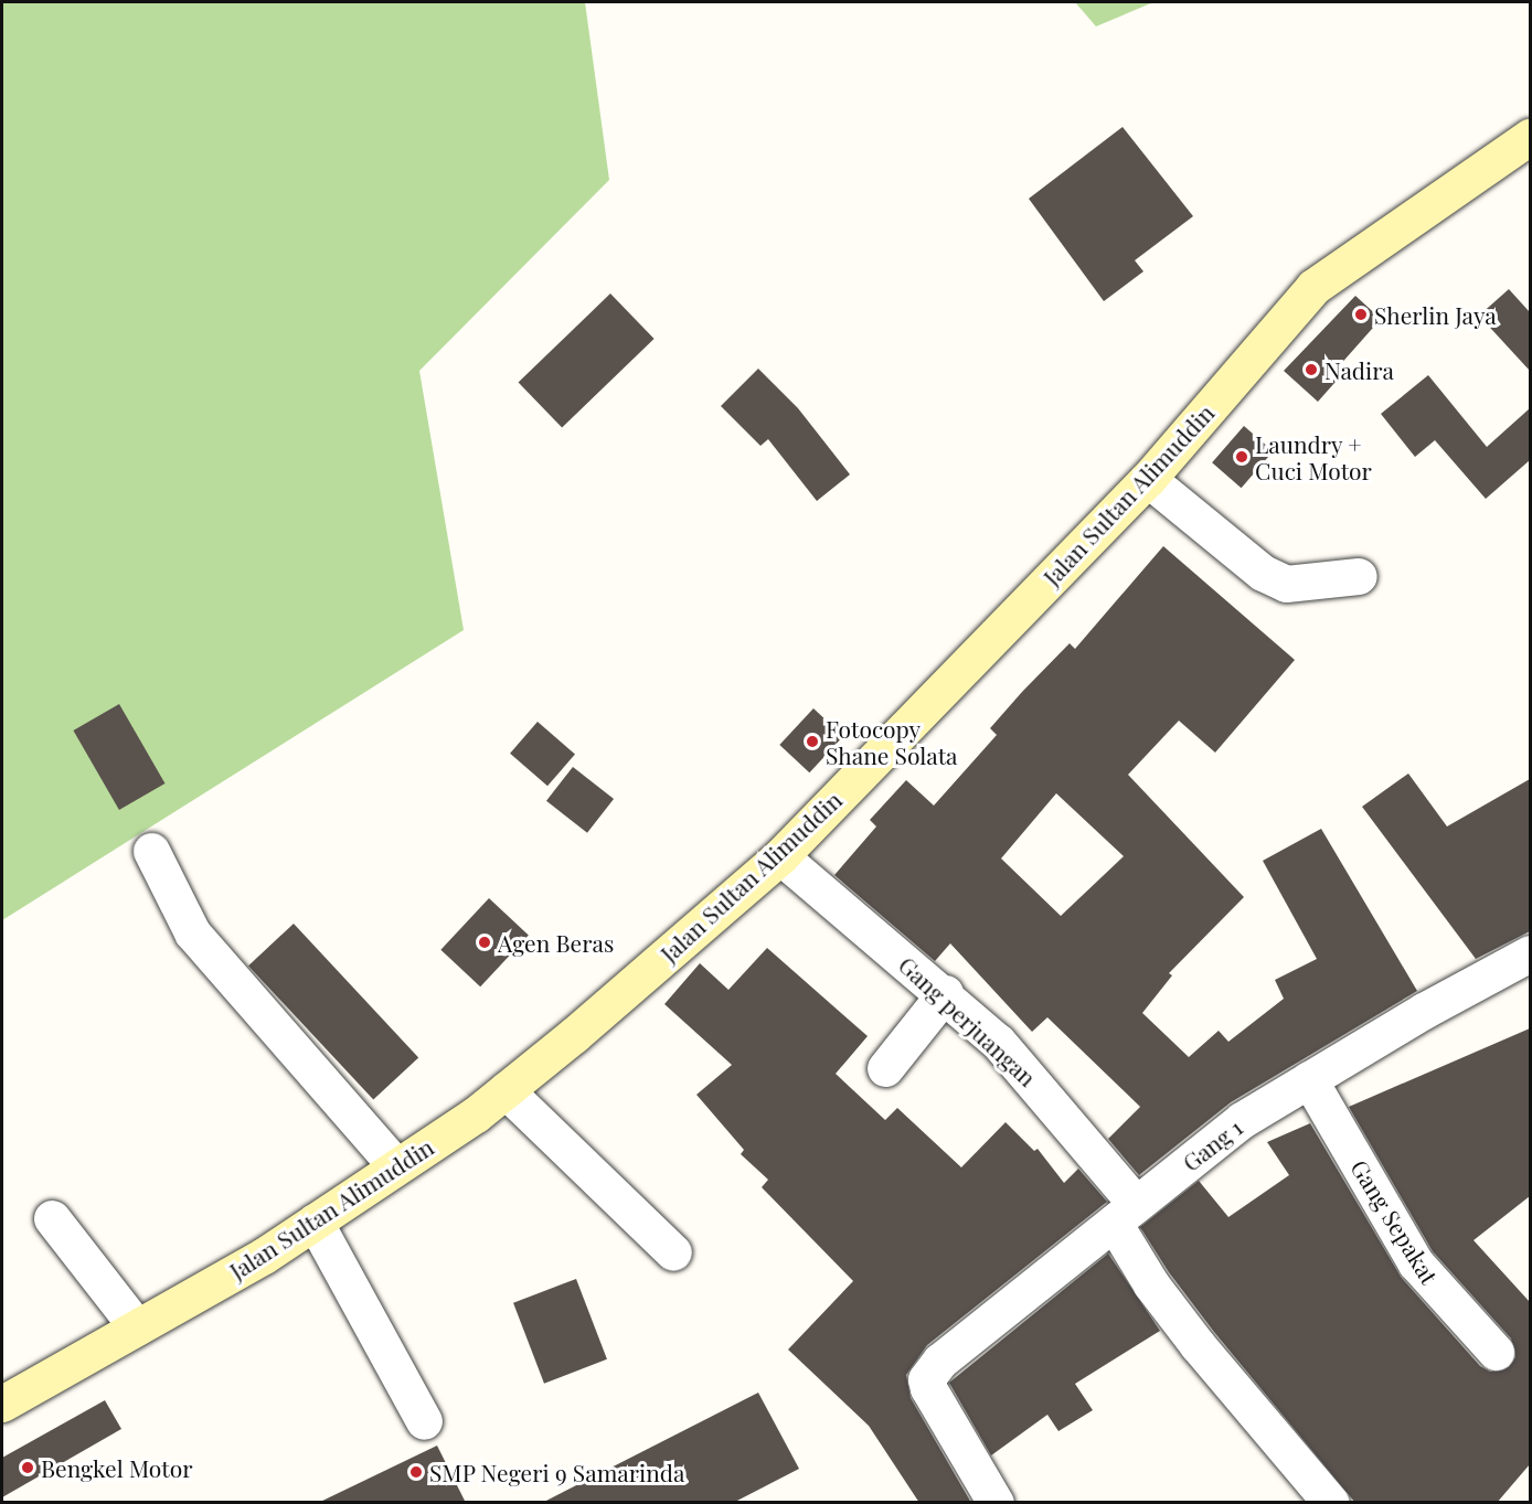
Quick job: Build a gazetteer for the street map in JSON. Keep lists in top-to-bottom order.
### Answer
{
  "streets": {
    "main road": ["Jalan Sultan Alimuddin"],
    "street": ["Gang perjuangan", "Gang 1", "Gang Sepakat"]
  },
  "crossings": [
    ["Jalan Sultan Alimuddin", "Gang perjuangan"],
    ["Gang perjuangan", "Gang 1"],
    ["Gang 1", "Gang Sepakat"]
  ],
  "places": [
    "Sherlin Jaya",
    "Nadira",
    "Laundry + Cuci Motor",
    "Fotocopy Shane Solata",
    "Agen Beras",
    "Bengkel Motor",
    "SMP Negeri 9 Samarinda"
  ]
}
